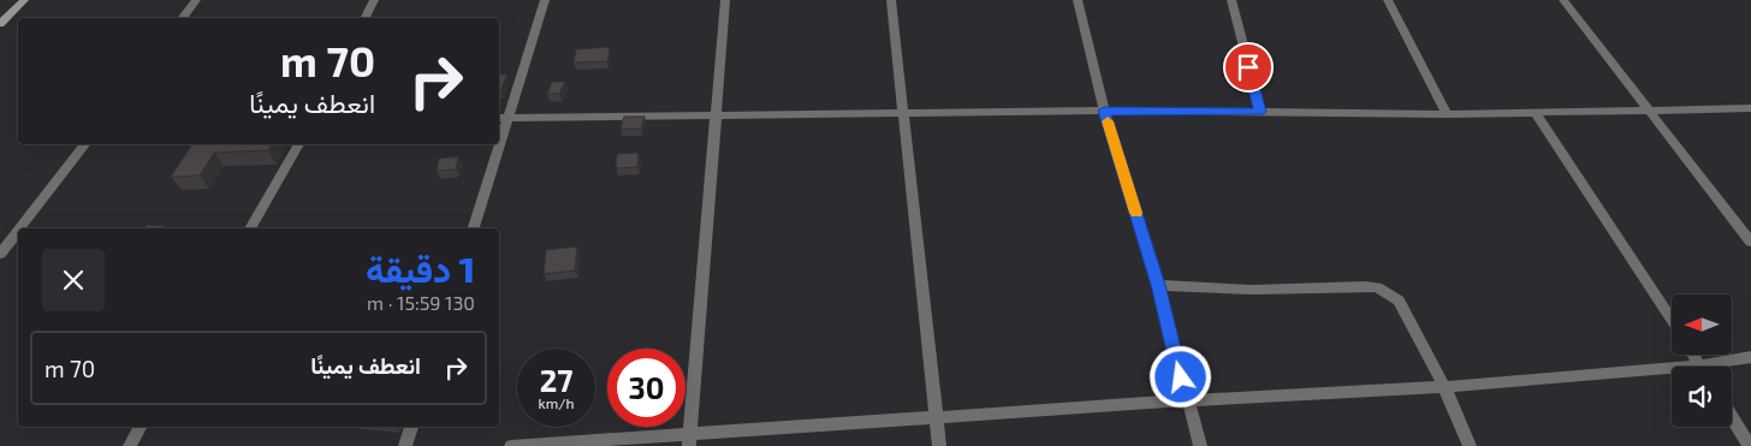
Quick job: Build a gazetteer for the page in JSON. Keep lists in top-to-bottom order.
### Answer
{
  "north": "left",
  "page": {
    "turn": ["70 m", "انعطف يمينًا"],
    "heading": ["1 دقيقة", "130 m · 15:59"],
    "list": [
      {
        "name": "انعطف يمينًا",
        "value": "70 m"
      }
    ],
    "speed": "27 km/h",
    "limit": "30"
  }
}
